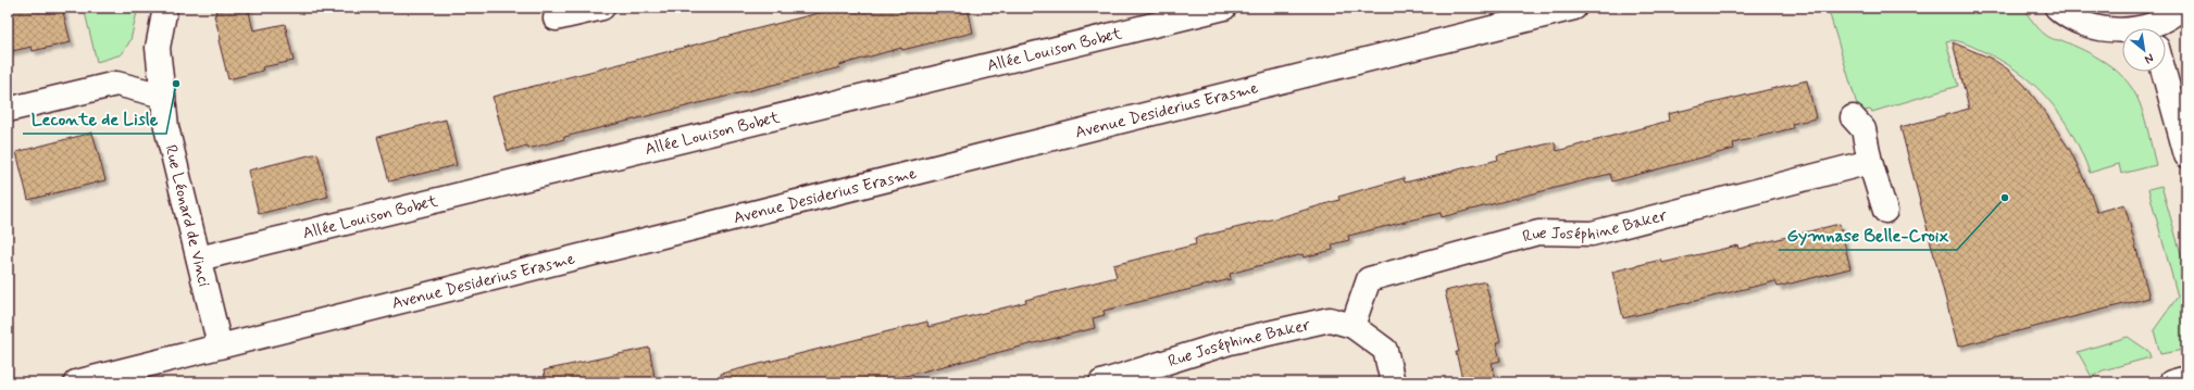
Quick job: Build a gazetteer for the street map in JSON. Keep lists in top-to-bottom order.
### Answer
{
  "streets": {
    "street": [
      "Allée Louison Bobet",
      "Avenue Desiderius Erasme",
      "Rue Léonard de Vinci",
      "Rue Joséphine Baker"
    ]
  },
  "crossings": [
    ["Allée Louison Bobet", "Rue Léonard de Vinci"],
    ["Avenue Desiderius Erasme", "Rue Léonard de Vinci"]
  ],
  "places": ["Leconte de Lisle", "Gymnase Belle-Croix"],
  "north": "bottom right"
}
